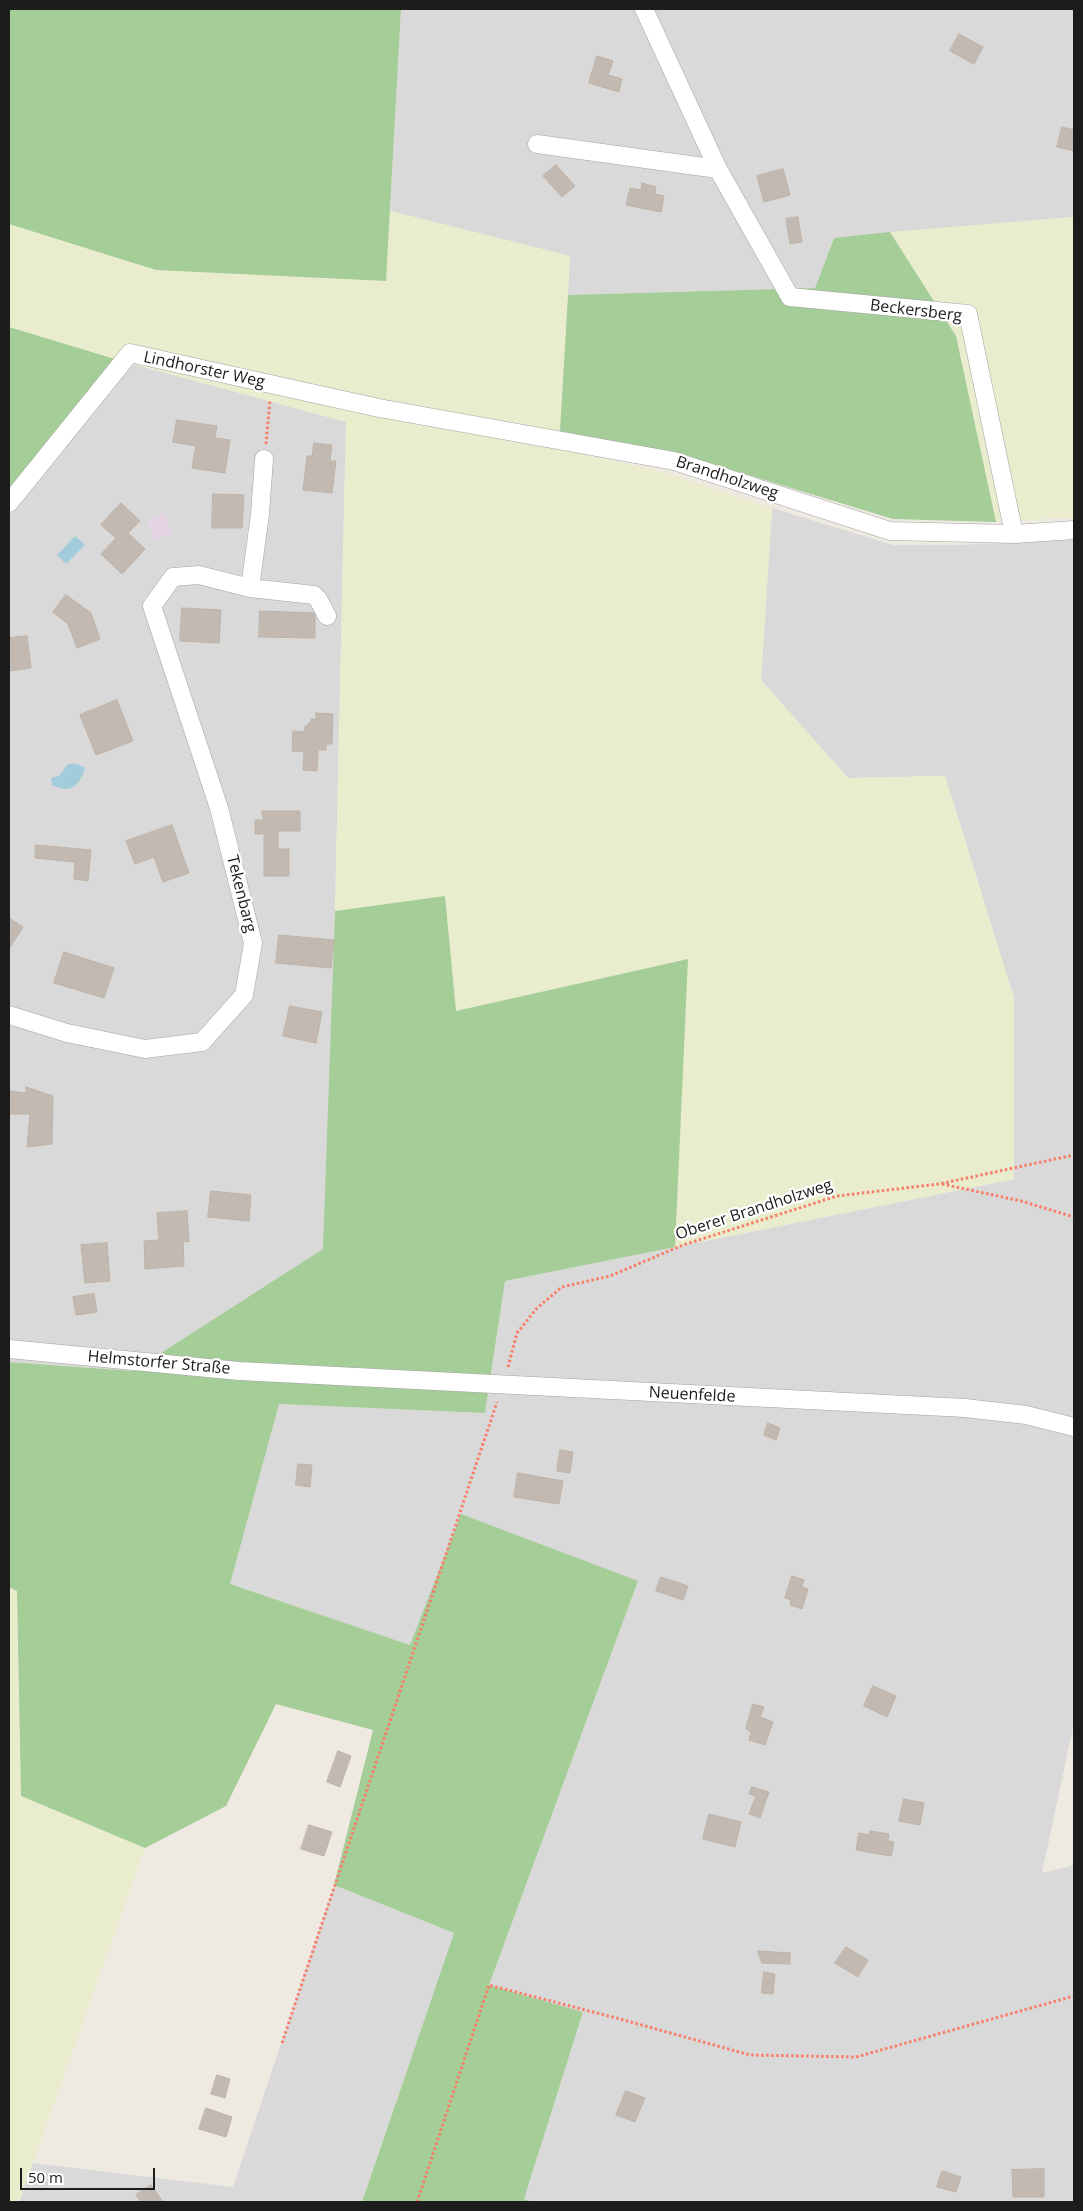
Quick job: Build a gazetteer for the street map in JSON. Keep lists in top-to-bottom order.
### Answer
{
  "streets": {
    "street": [
      "Beckersberg",
      "Lindhorster Weg",
      "Brandholzweg",
      "Tekenbarg",
      "Helmstorfer Straße",
      "Neuenfelde"
    ],
    "path": ["Oberer Brandholzweg"]
  },
  "crossings": [
    ["Beckersberg", "Brandholzweg"],
    ["Lindhorster Weg", "Brandholzweg"],
    ["Oberer Brandholzweg", "Neuenfelde"],
    ["Helmstorfer Straße", "Neuenfelde"]
  ],
  "scale_bar": "50 m"
}
